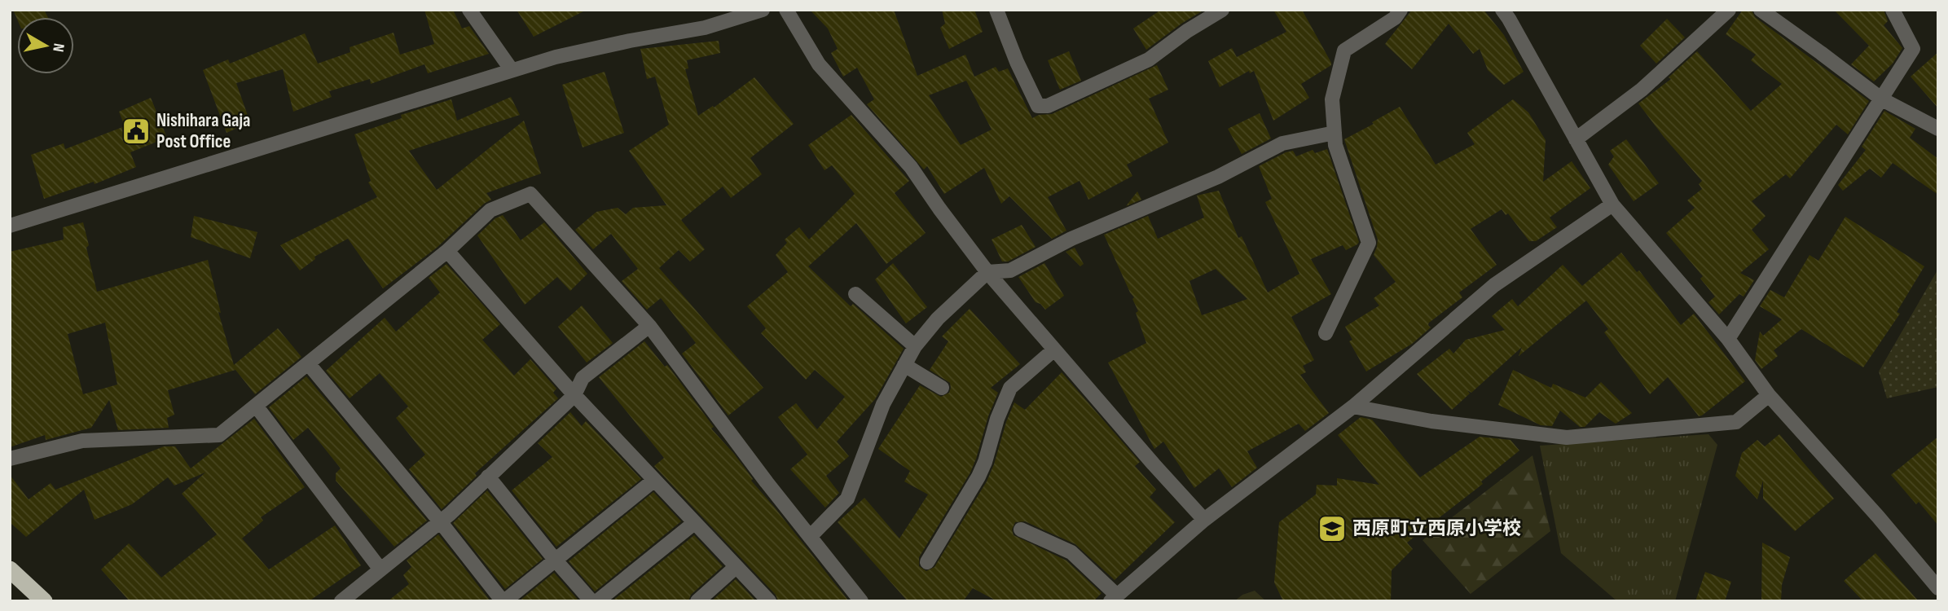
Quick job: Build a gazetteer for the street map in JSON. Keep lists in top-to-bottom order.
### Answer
{
  "places": {
    "public building": ["Nishihara Gaja Post Office"],
    "school or university": ["西原町立西原小学校"]
  },
  "north": "right"
}
